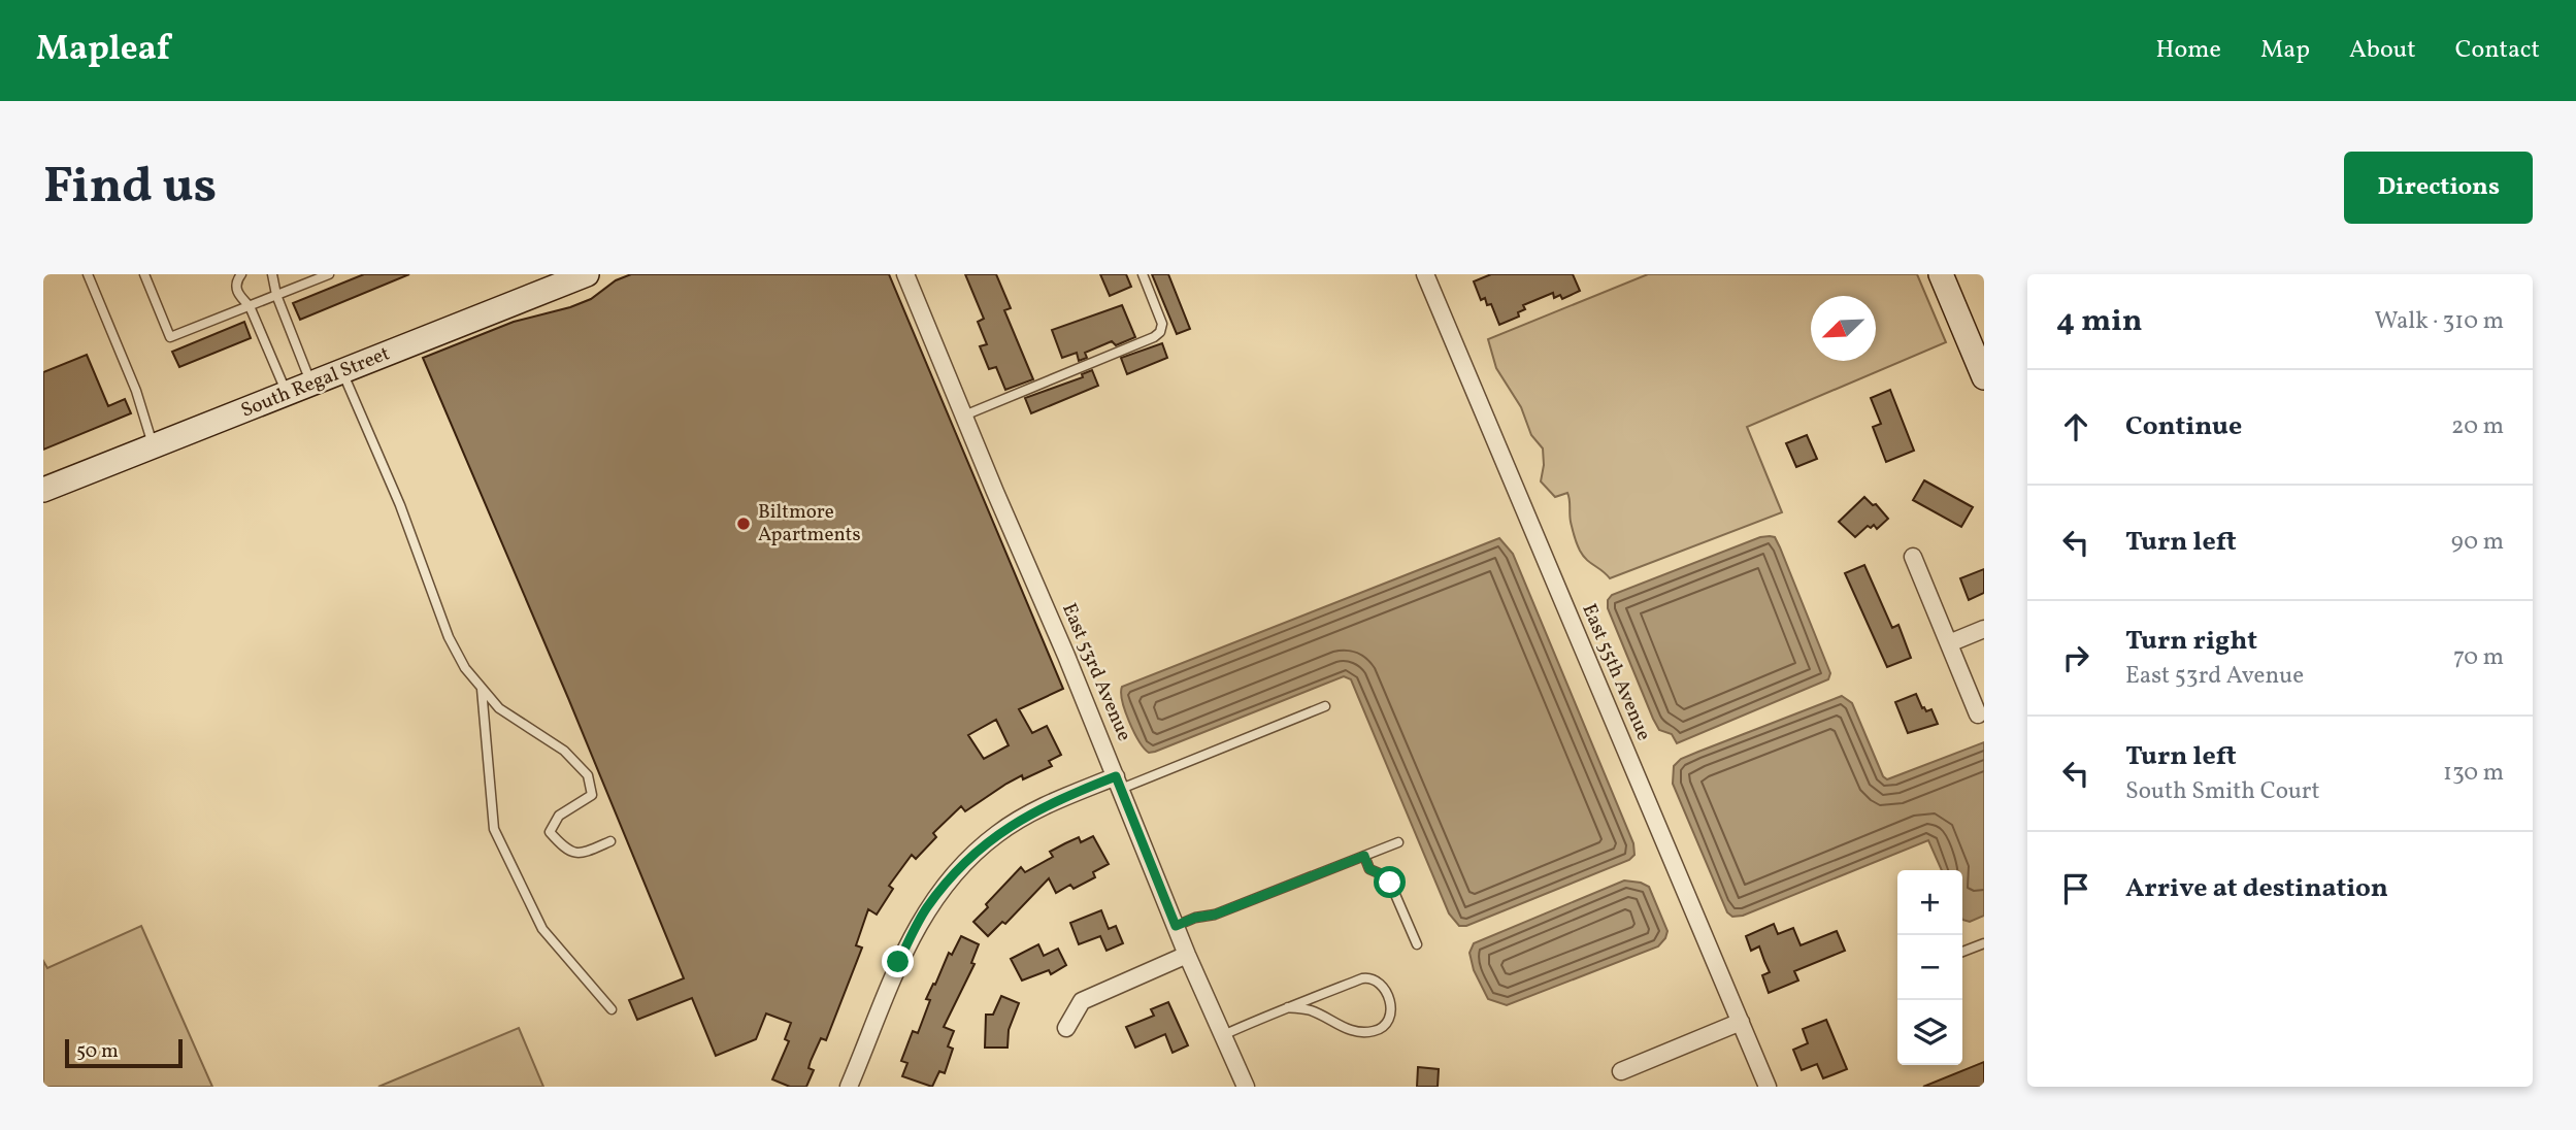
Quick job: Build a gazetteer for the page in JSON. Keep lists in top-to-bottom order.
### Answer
{
  "streets": {
    "main road": ["South Regal Street"],
    "street": ["East 53rd Avenue", "East 55th Avenue"]
  },
  "places": ["Biltmore Apartments"],
  "scale_bar": "50 m",
  "north": "bottom left",
  "page": {
    "header": "Mapleaf",
    "nav": [
      "Home",
      "Map",
      "About",
      "Contact"
    ],
    "buttons": "Directions",
    "title": "Find us",
    "heading": ["4 min", "Walk · 310 m"],
    "list": [
      ["Continue", "20 m"],
      ["Turn left", "90 m"],
      ["Turn right", "East 53rd Avenue", "70 m"],
      ["Turn left", "South Smith Court", "130 m"],
      "Arrive at destination"
    ],
    "map_buttons": ["+", "−"],
    "scale": "50 m"
  }
}
